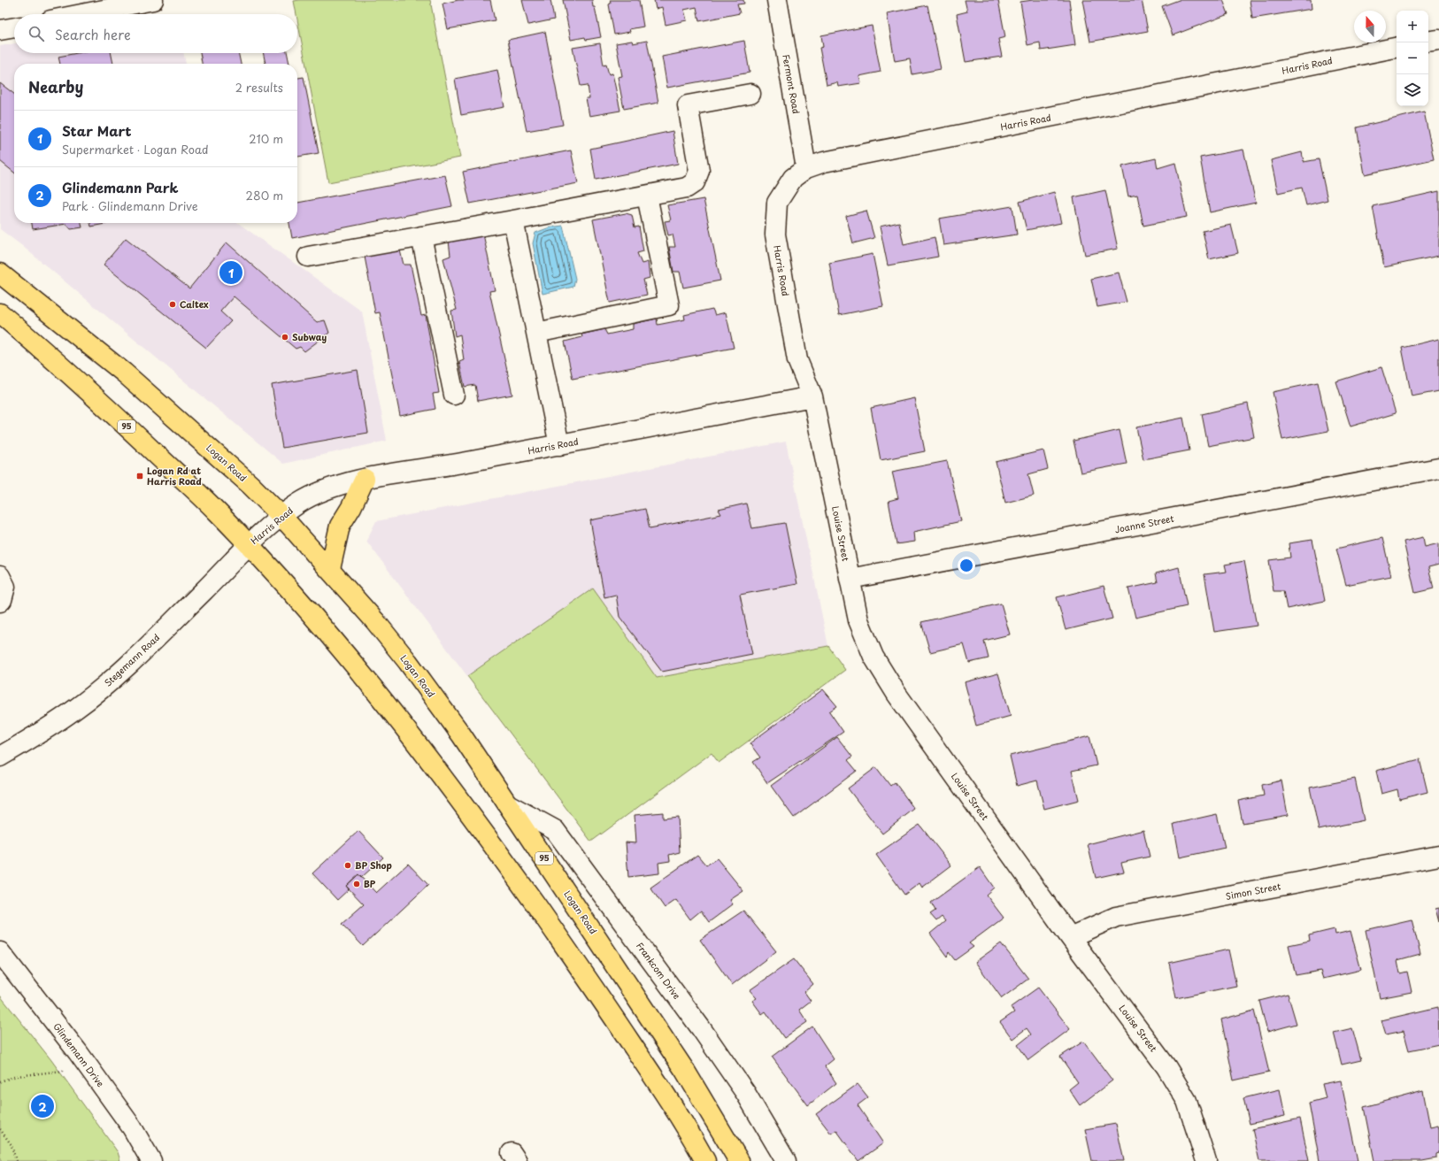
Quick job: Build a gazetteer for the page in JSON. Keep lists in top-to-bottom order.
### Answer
{
  "streets": {
    "main road": ["95", "Logan Road"],
    "street": [
      "Harris Road",
      "Fermont Road",
      "Joanne Street",
      "Louise Street",
      "Stegemann Road",
      "Simon Street",
      "Frankcom Drive",
      "Glindemann Drive"
    ]
  },
  "crossings": [
    ["Harris Road", "Fermont Road"],
    ["Harris Road", "95"],
    ["Harris Road", "Logan Road"],
    ["Harris Road", "Louise Street"],
    ["Harris Road", "Stegemann Road"],
    ["95", "Stegemann Road"],
    ["Logan Road", "Frankcom Drive"],
    ["Joanne Street", "Louise Street"],
    ["Louise Street", "Simon Street"]
  ],
  "places": {
    "other": [
      "Caltex",
      "Subway",
      "BP Shop",
      "BP"
    ],
    "transit": ["Logan Rd at Harris Road"]
  },
  "north": "top",
  "page": {
    "map_buttons": ["+", "−"],
    "search": "Search here",
    "heading": ["Nearby", "2 results"],
    "list": [
      {
        "mark": "1",
        "name": "Star Mart",
        "note": "Supermarket · Logan Road",
        "value": "210 m"
      },
      {
        "mark": "2",
        "name": "Glindemann Park",
        "note": "Park · Glindemann Drive",
        "value": "280 m"
      }
    ],
    "pins": ["1", "2"]
  }
}
